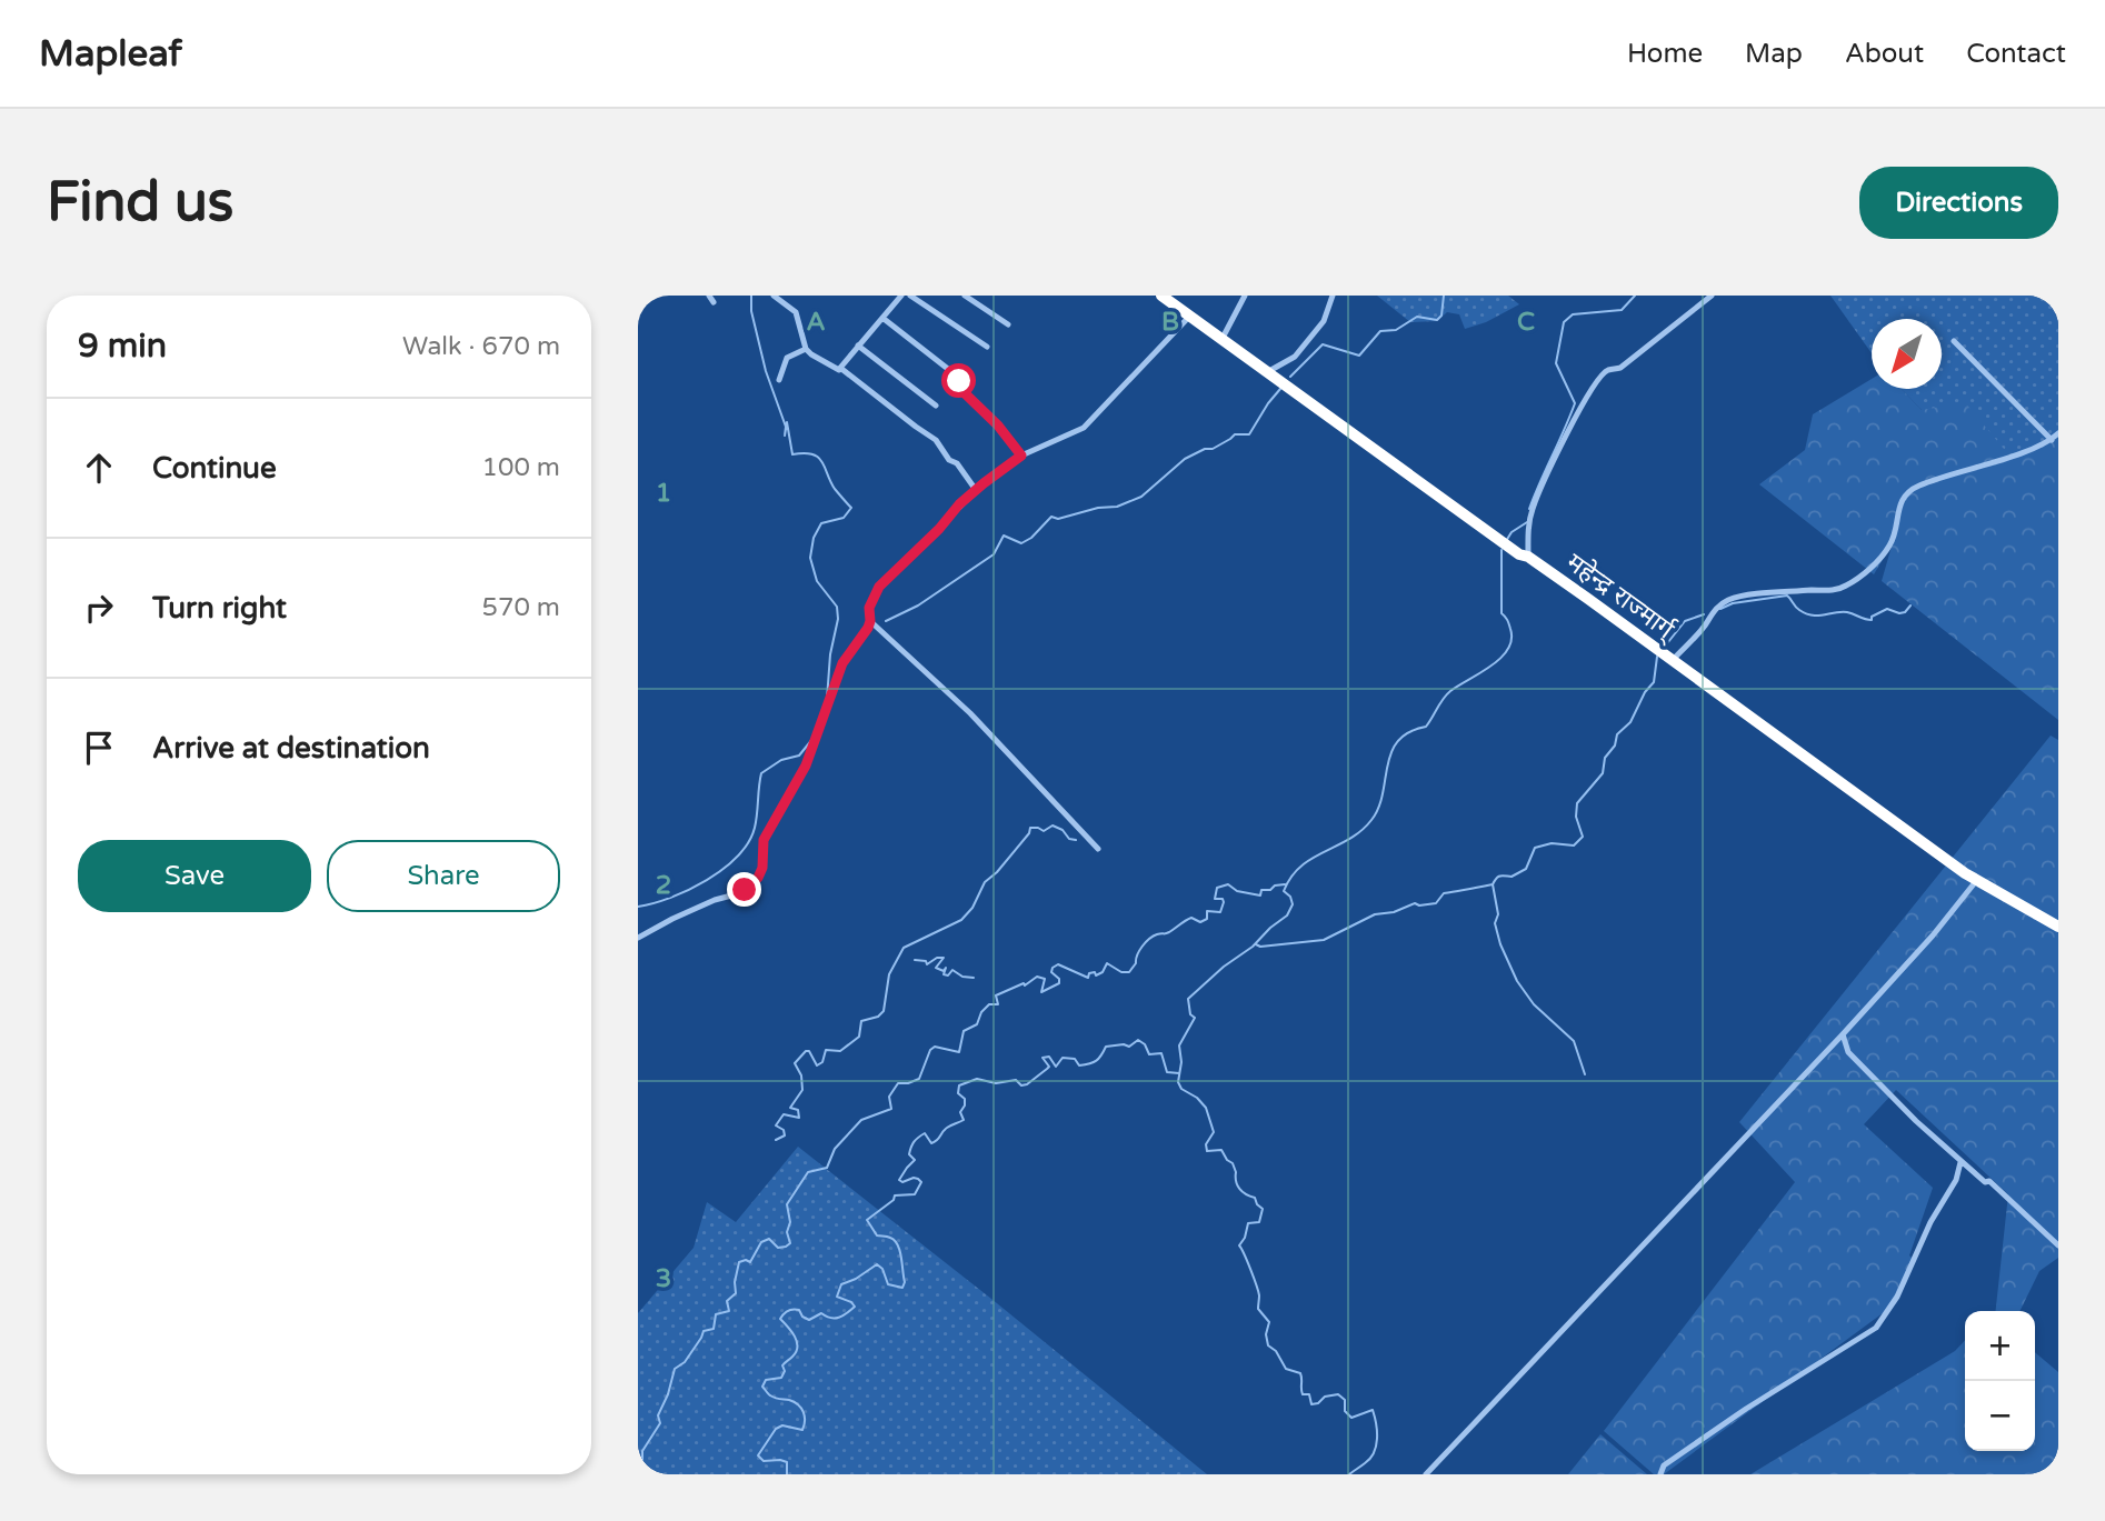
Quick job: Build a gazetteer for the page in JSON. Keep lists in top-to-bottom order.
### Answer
{
  "streets": {
    "highway": ["महेन्द्र राज्मार्ग्"]
  },
  "north": "bottom left",
  "page": {
    "header": "Mapleaf",
    "nav": [
      "Home",
      "Map",
      "About",
      "Contact"
    ],
    "buttons": [
      "Directions",
      ["Save", "Share"]
    ],
    "title": "Find us",
    "heading": ["9 min", "Walk · 670 m"],
    "list": [
      ["Continue", "100 m"],
      ["Turn right", "570 m"],
      "Arrive at destination"
    ],
    "map_buttons": ["+", "−"]
  },
  "grid": {
    "columns": ["A", "B", "C"],
    "rows": ["1", "2", "3"]
  }
}
